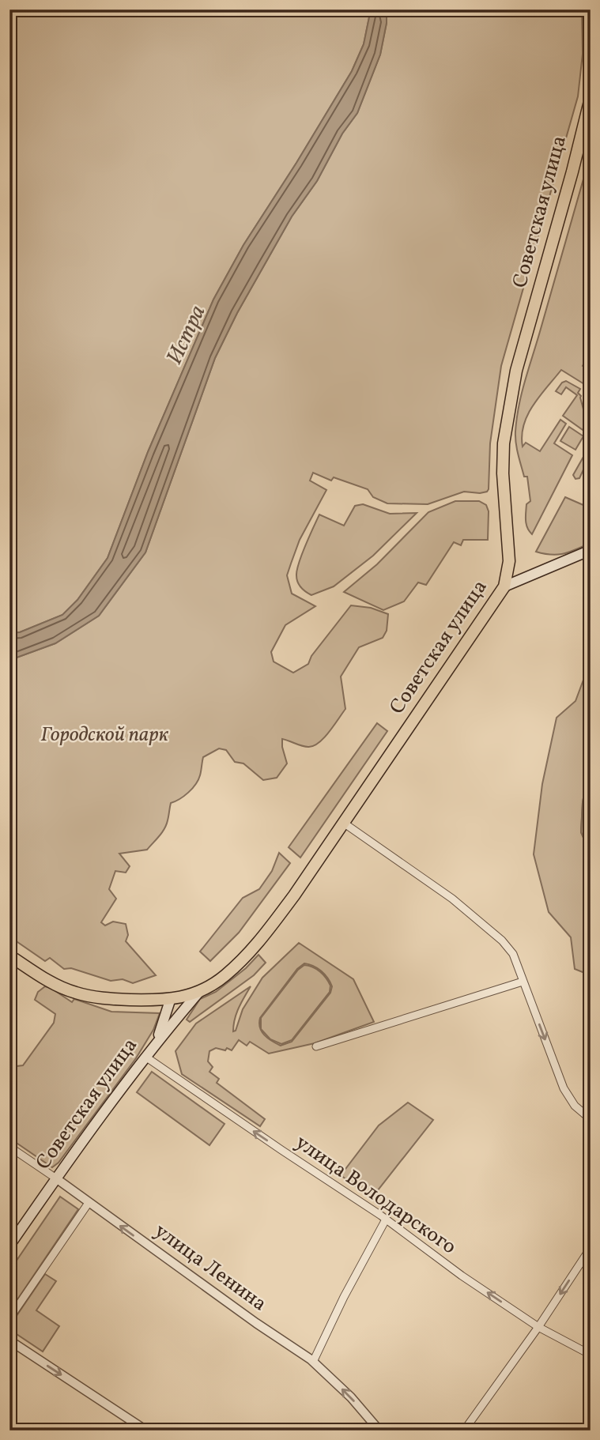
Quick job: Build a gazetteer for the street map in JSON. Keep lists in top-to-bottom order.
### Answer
{
  "streets": {
    "main road": ["Советская улица"],
    "street": ["улица Володарского", "улица Ленина"]
  },
  "crossings": [
    ["Советская улица", "улица Володарского"],
    ["Советская улица", "улица Ленина"]
  ],
  "one_way": ["улица Володарского", "улица Ленина"],
  "water": ["Истра"],
  "parks": ["Городской парк"]
}
